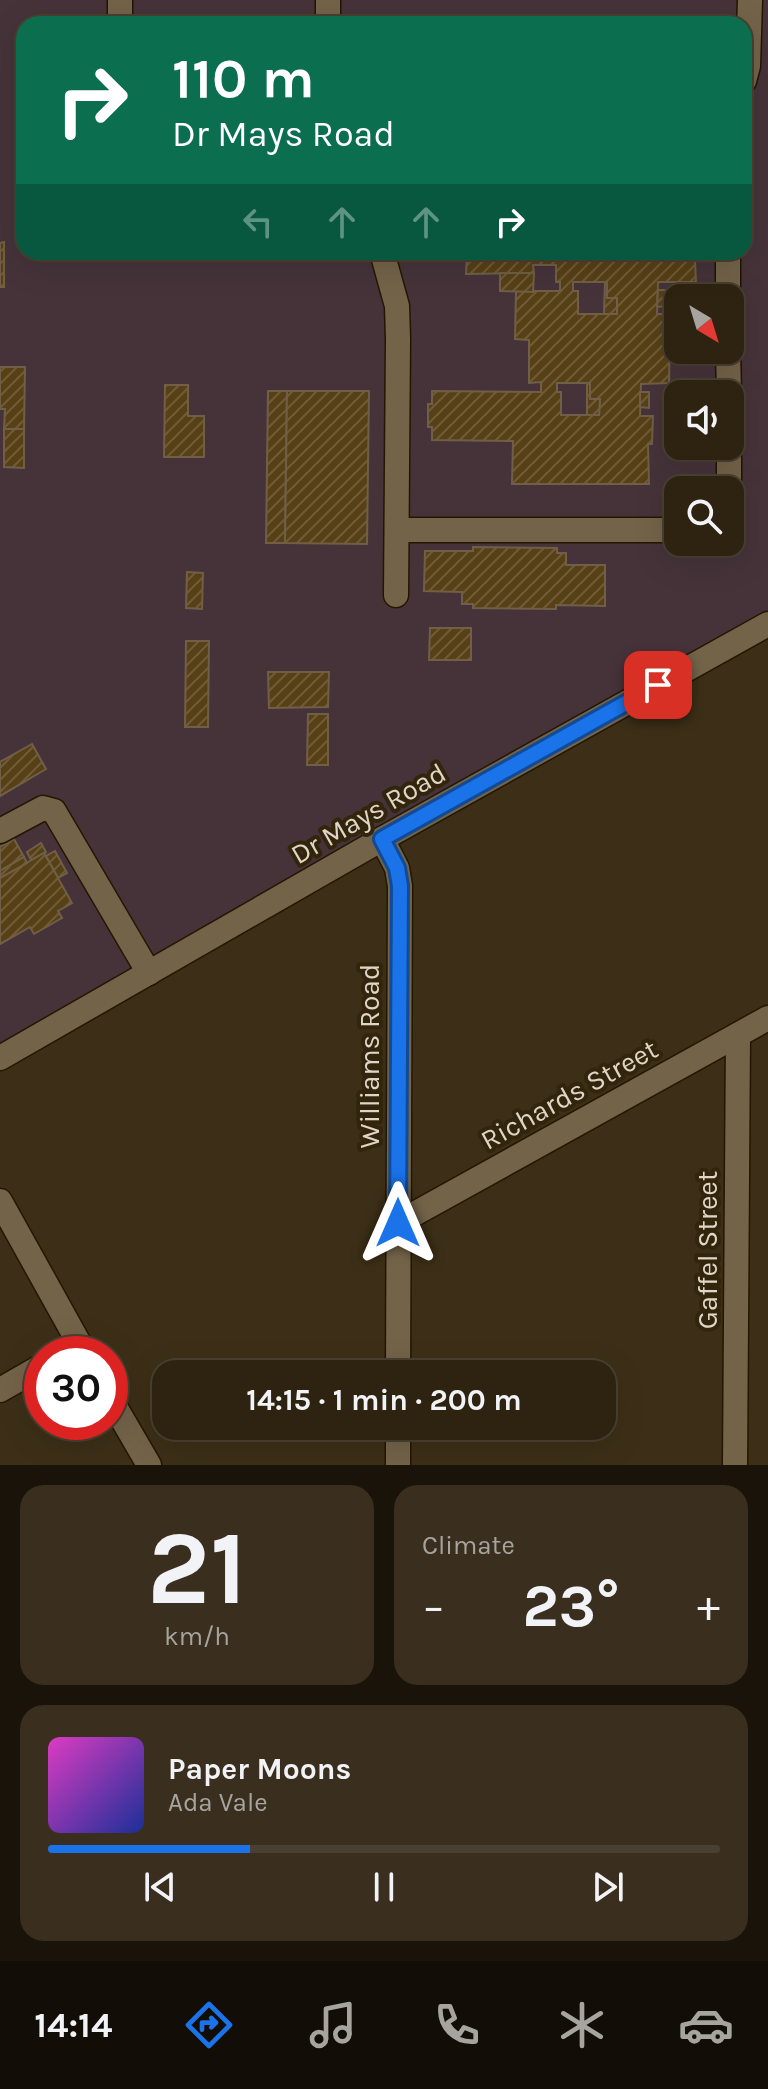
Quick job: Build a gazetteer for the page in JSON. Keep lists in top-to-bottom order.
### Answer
{
  "streets": {
    "street": [
      "Dr Mays Road",
      "Williams Road",
      "Richards Street",
      "Gaffel Street"
    ]
  },
  "crossings": [
    ["Dr Mays Road", "Williams Road"],
    ["Williams Road", "Richards Street"],
    ["Richards Street", "Gaffel Street"]
  ],
  "north": "bottom right",
  "page": {
    "turn": ["110 m", "Dr Mays Road"],
    "limit": "30",
    "trip": "14:15 · 1 min · 200 m",
    "tile": [
      ["21", "km/h"],
      "Climate"
    ],
    "heat": ["−", "23°", "+"],
    "song": ["Paper Moons", "Ada Vale"],
    "tabs": "14:14"
  }
}
